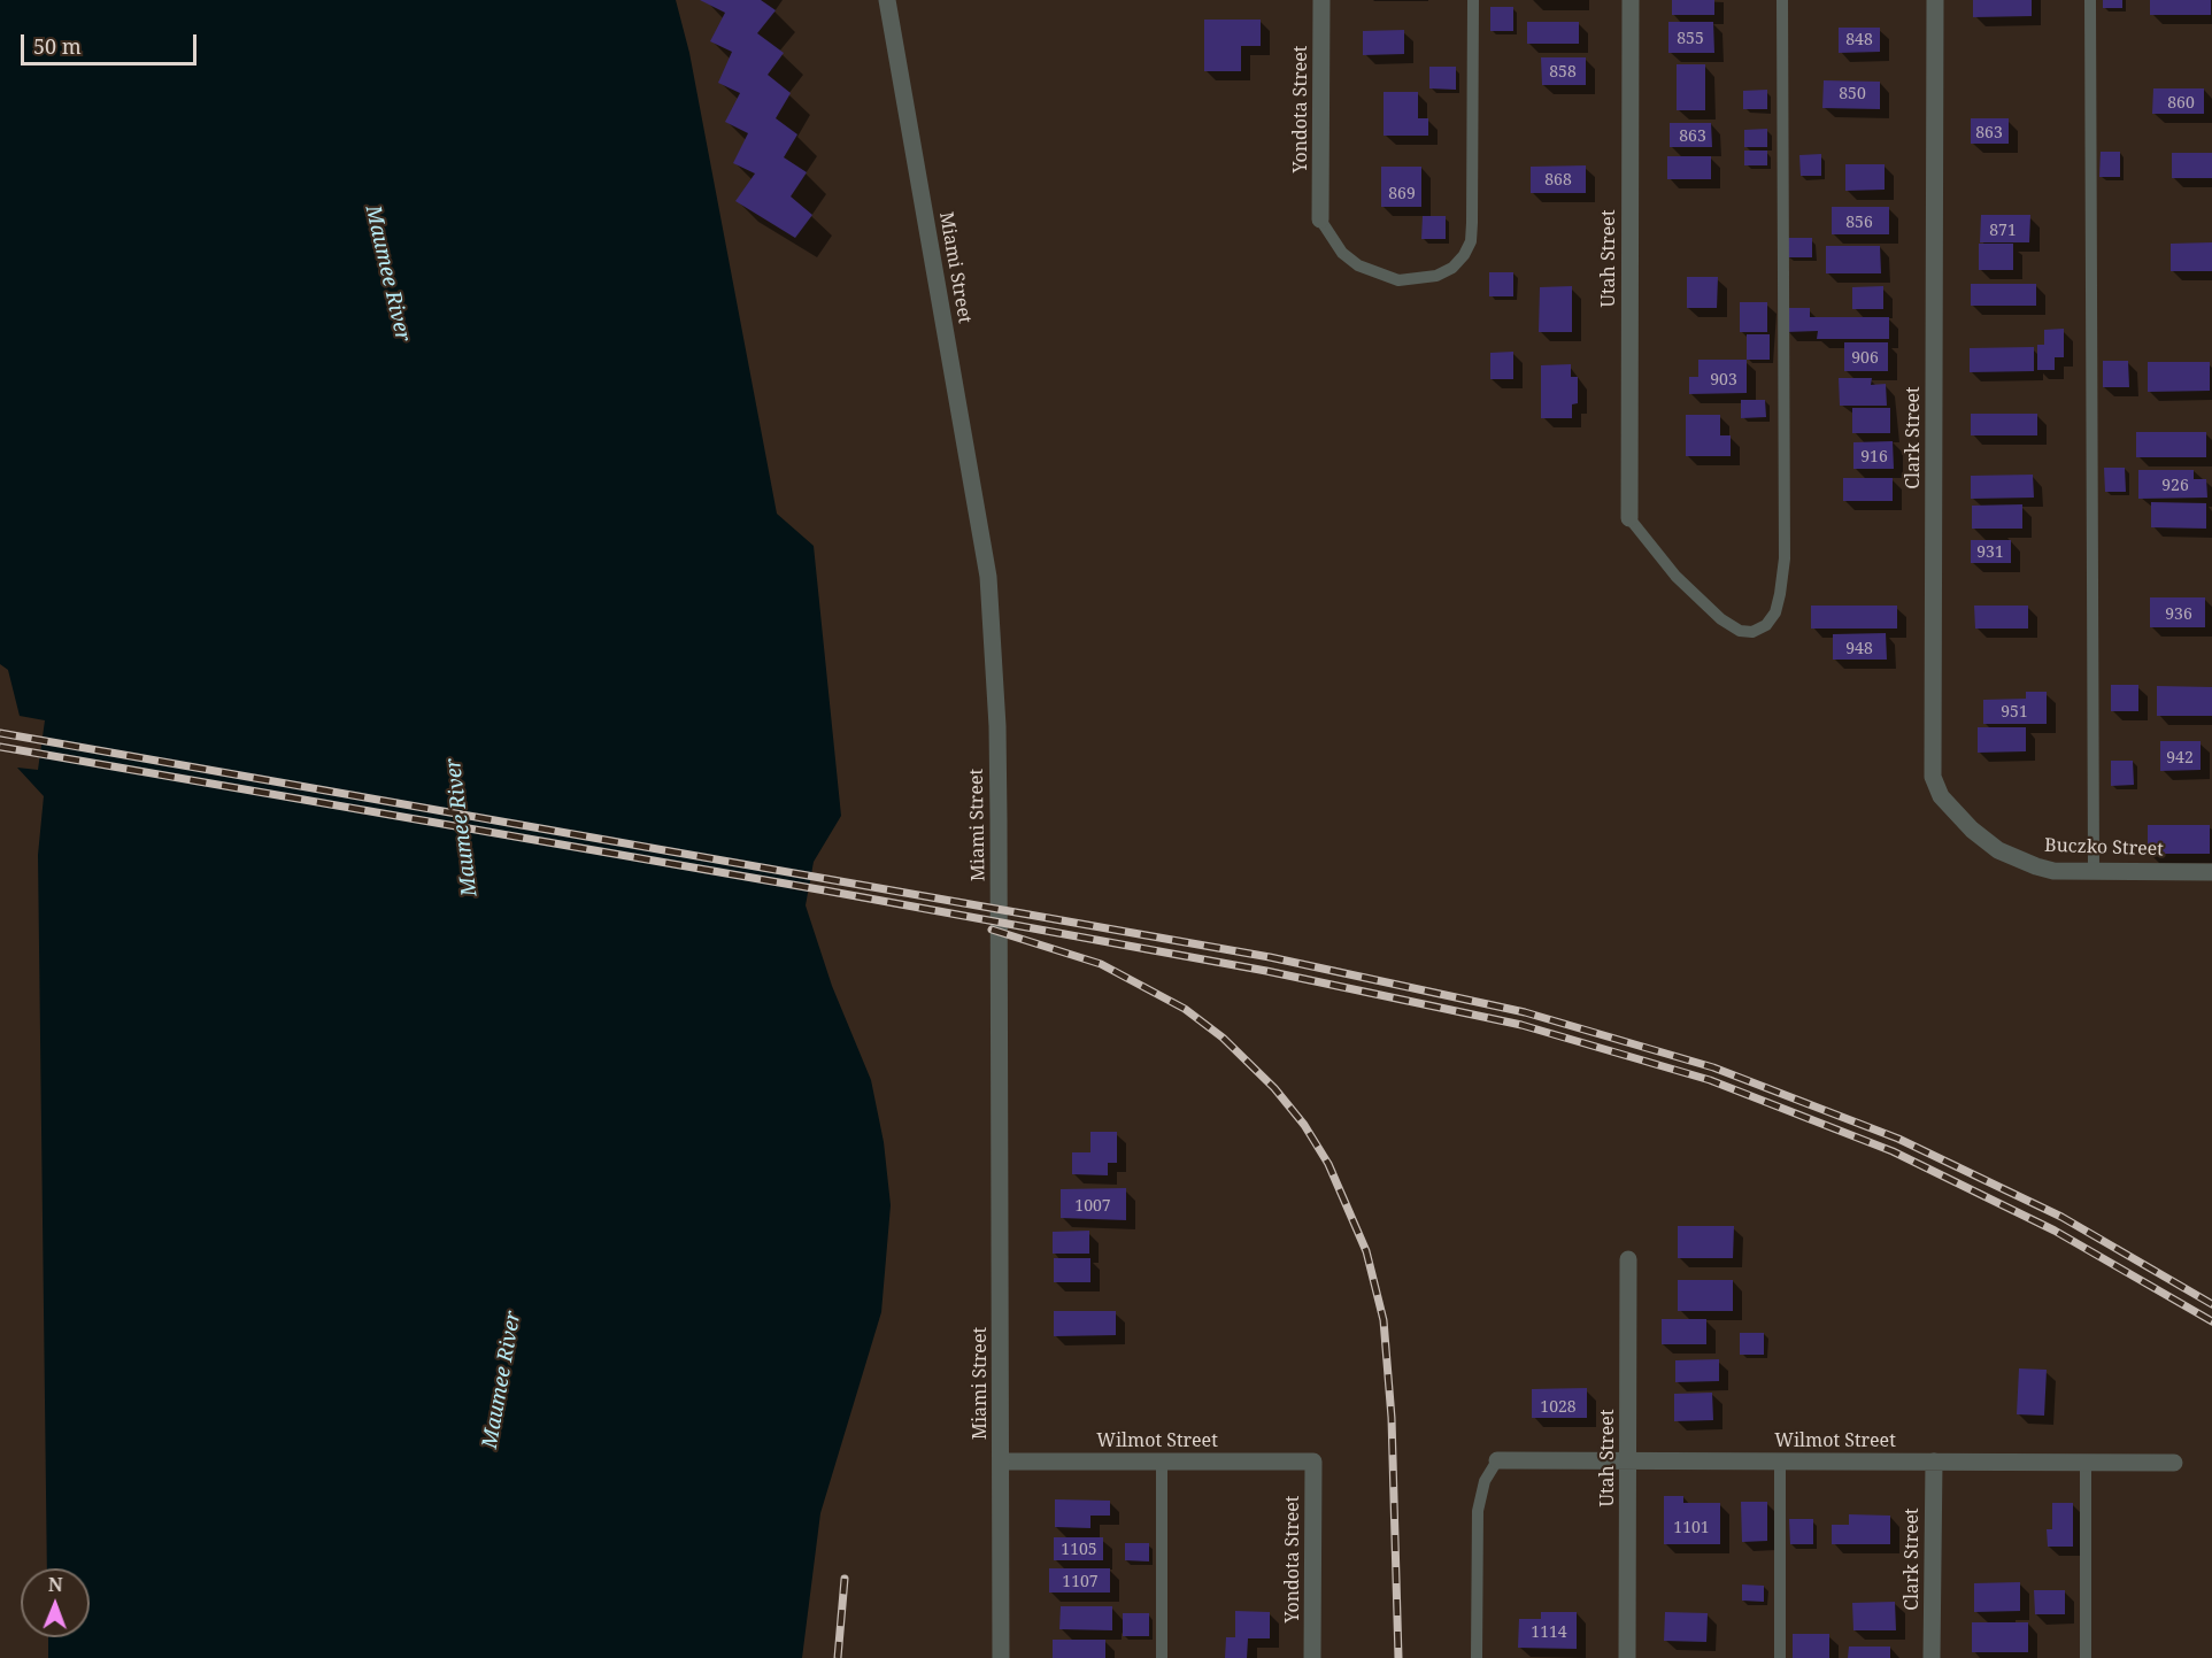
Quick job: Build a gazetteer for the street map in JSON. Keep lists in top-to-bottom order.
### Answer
{
  "streets": {
    "street": [
      "Yondota Street",
      "Utah Street",
      "Miami Street",
      "Clark Street",
      "Buczko Street",
      "Wilmot Street"
    ]
  },
  "crossings": [
    ["Yondota Street", "Wilmot Street"],
    ["Utah Street", "Wilmot Street"],
    ["Miami Street", "Wilmot Street"],
    ["Clark Street", "Buczko Street"],
    ["Clark Street", "Wilmot Street"]
  ],
  "water": ["Maumee River"],
  "house_numbers": [
    "855",
    "848",
    "858",
    "850",
    "860",
    "863",
    "863",
    "868",
    "869",
    "856",
    "871",
    "906",
    "903",
    "916",
    "926",
    "931",
    "936",
    "948",
    "951",
    "942",
    "1007",
    "1028",
    "1101",
    "1105",
    "1107",
    "1114"
  ],
  "scale_bar": "50 m",
  "north": "top"
}
